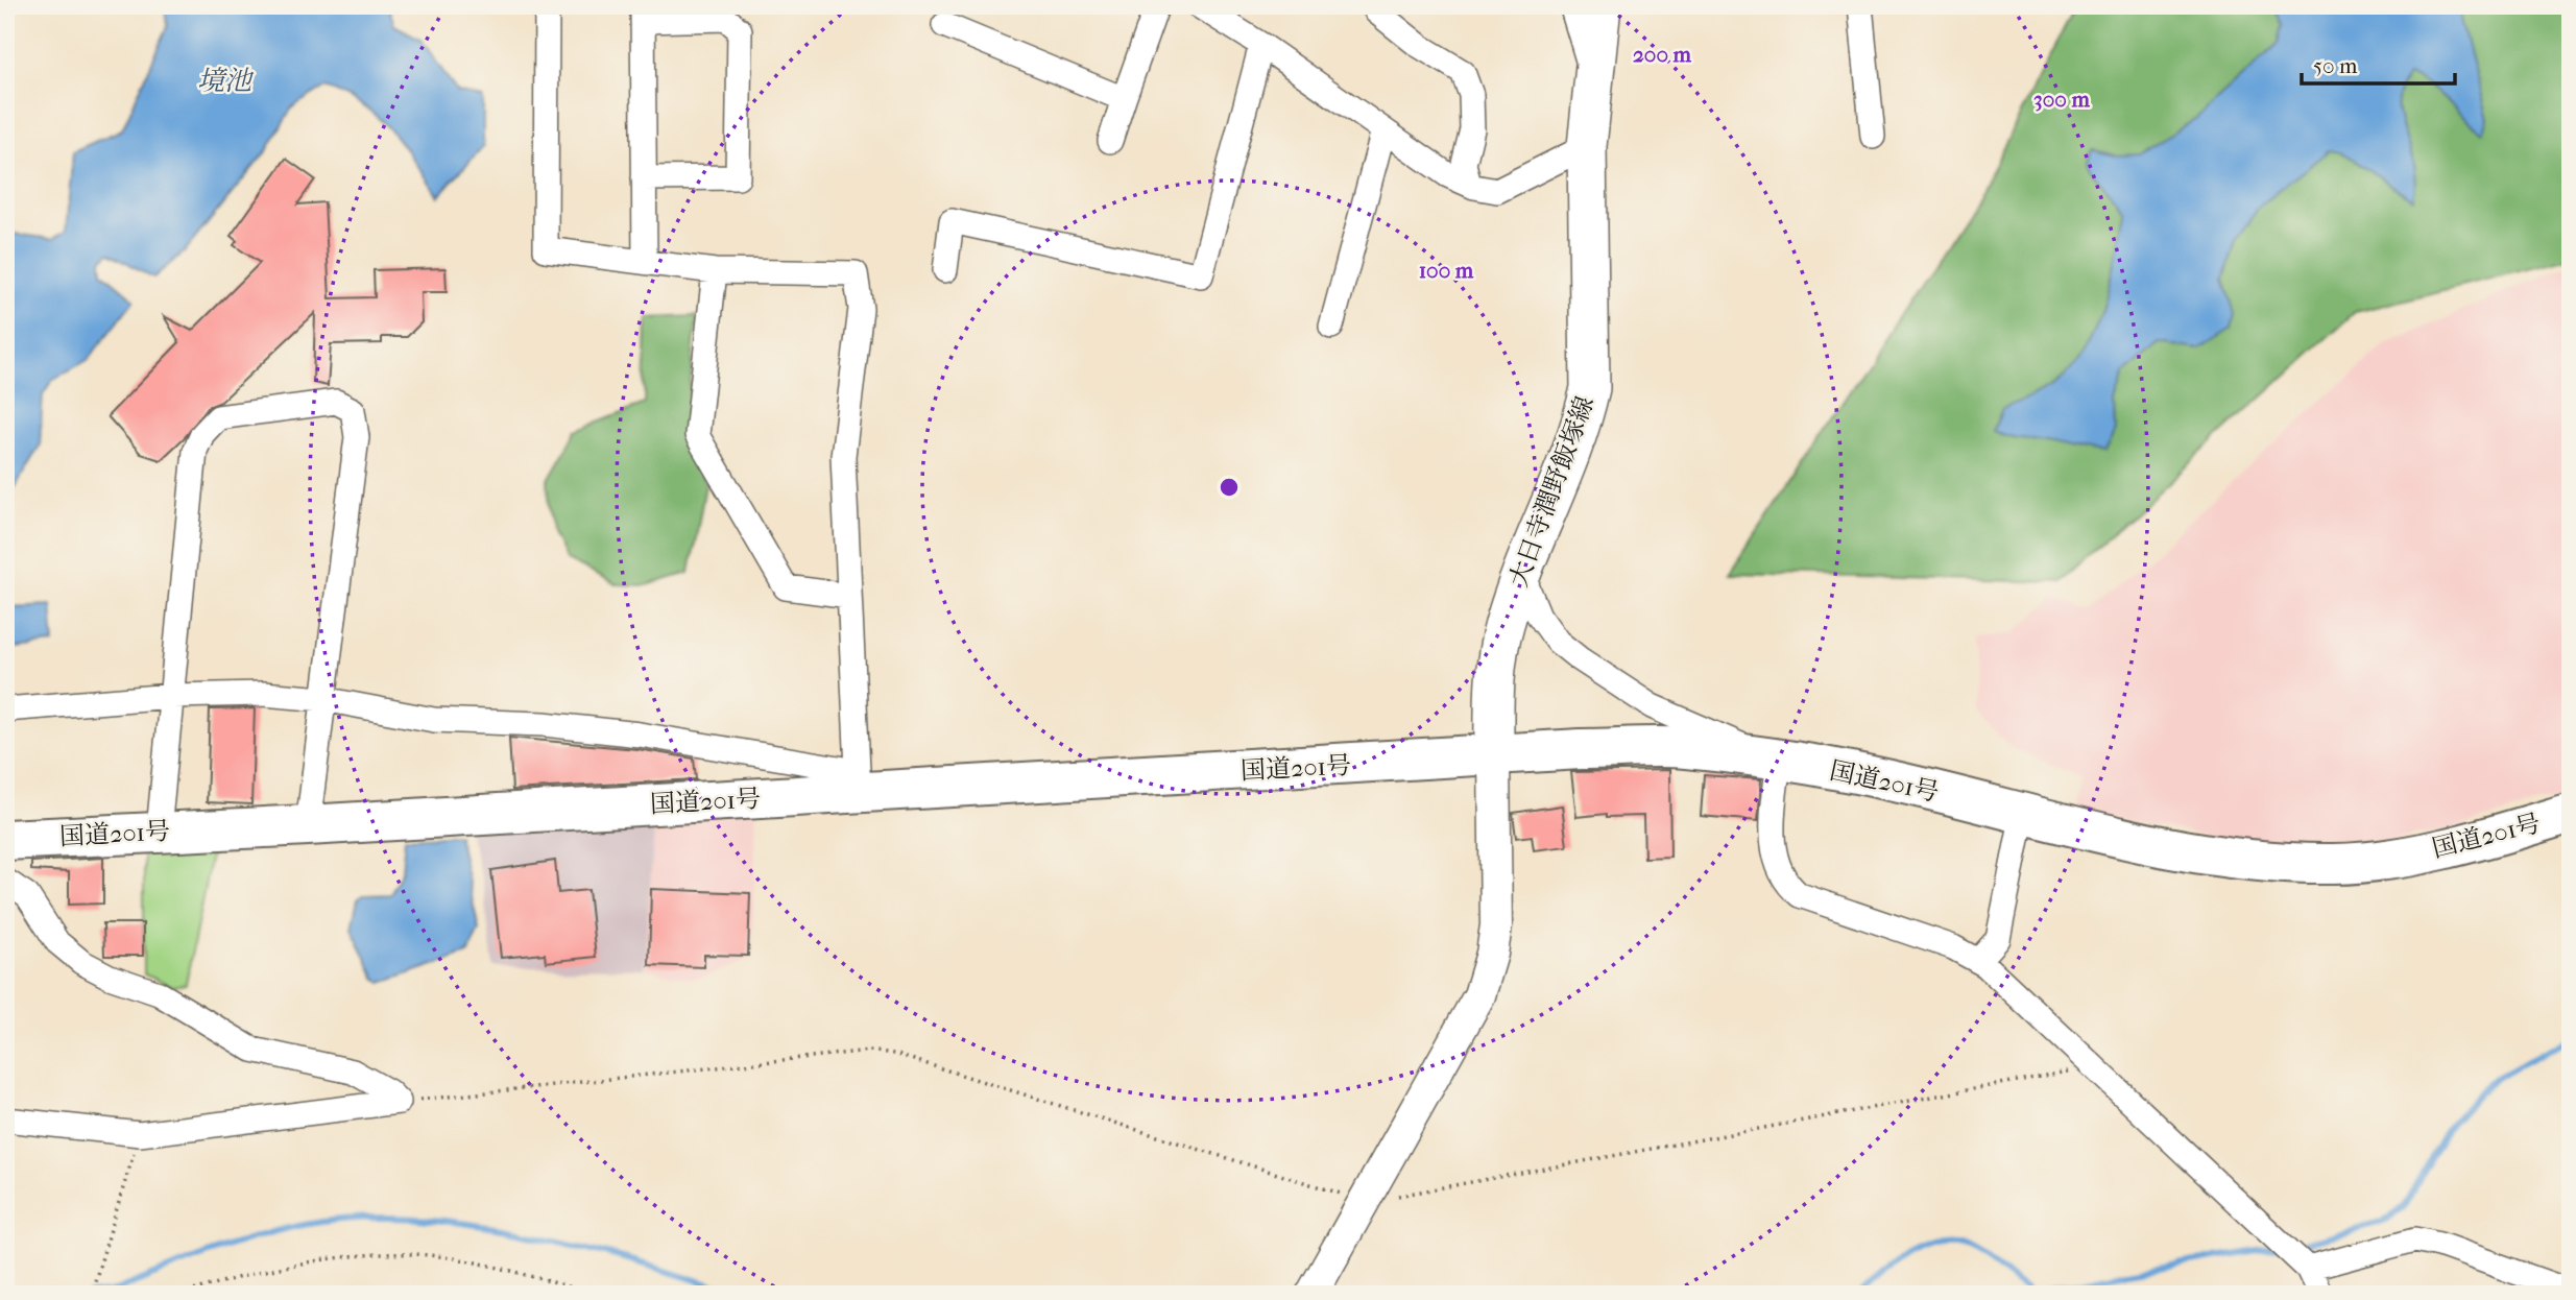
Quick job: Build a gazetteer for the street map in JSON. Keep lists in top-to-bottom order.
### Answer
{
  "streets": {
    "highway": ["国道201号"],
    "main road": ["大日寺潤野飯塚線"]
  },
  "crossings": [
    ["大日寺潤野飯塚線", "国道201号"]
  ],
  "water": ["境池"],
  "scale_bar": "50 m",
  "rings": ["200 m", "300 m", "100 m"]
}
